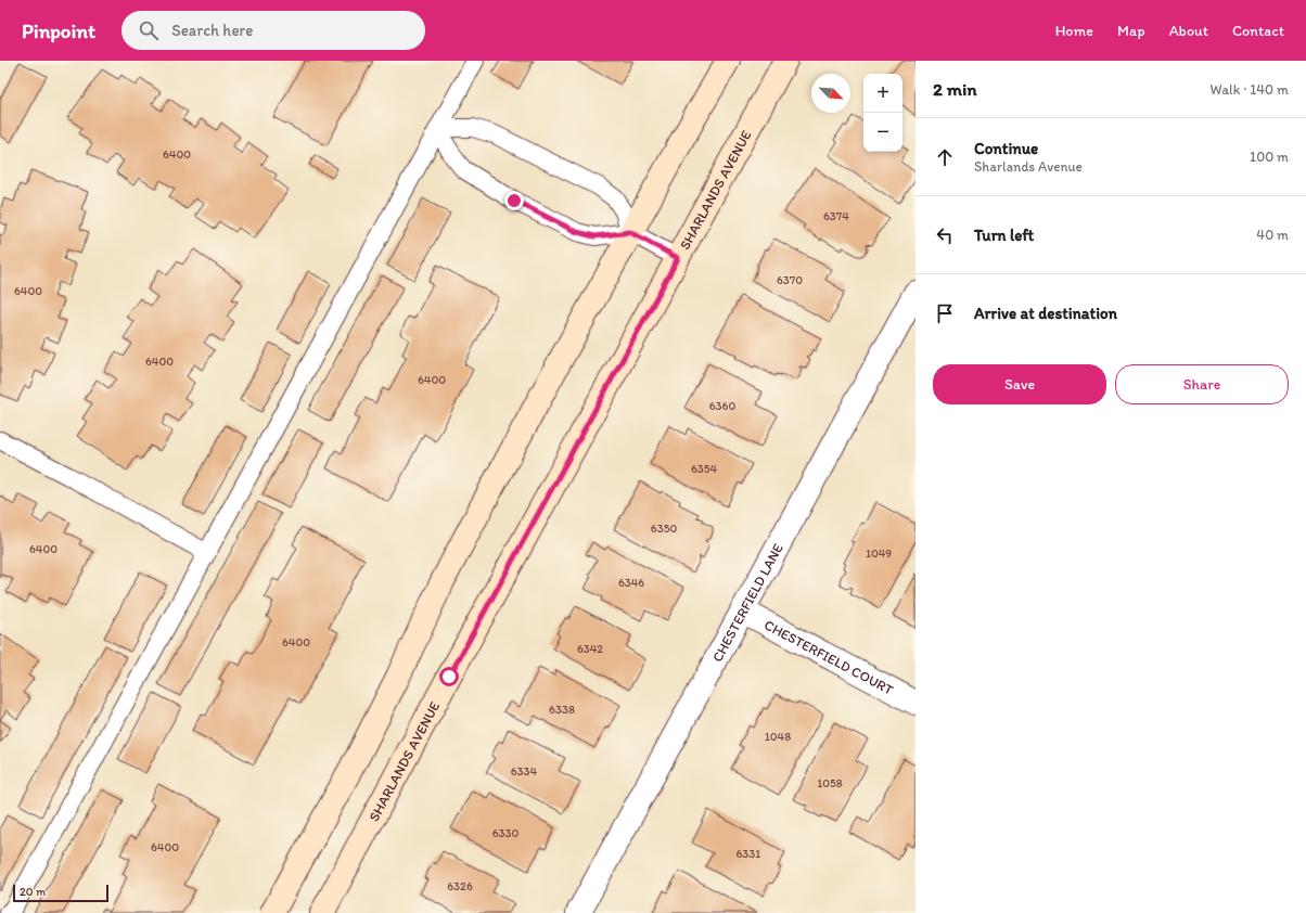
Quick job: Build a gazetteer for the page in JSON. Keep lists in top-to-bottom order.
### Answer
{
  "streets": {
    "main road": ["SHARLANDS AVENUE"],
    "street": ["CHESTERFIELD LANE", "CHESTERFIELD COURT"]
  },
  "crossings": [
    ["CHESTERFIELD LANE", "CHESTERFIELD COURT"]
  ],
  "house_numbers": [
    "6400",
    "6374",
    "6370",
    "6400",
    "6400",
    "6400",
    "6360",
    "6354",
    "6350",
    "6400",
    "1049",
    "6346",
    "6400",
    "6342",
    "6338",
    "1048",
    "6334",
    "1058",
    "6330",
    "6400",
    "6331",
    "6326"
  ],
  "scale_bar": "20 m",
  "north": "bottom right",
  "page": {
    "header": "Pinpoint",
    "search": "Search here",
    "nav": [
      "Home",
      "Map",
      "About",
      "Contact"
    ],
    "heading": ["2 min", "Walk · 140 m"],
    "map_buttons": ["+", "−"],
    "list": [
      ["Continue", "Sharlands Avenue", "100 m"],
      ["Turn left", "40 m"],
      "Arrive at destination"
    ],
    "buttons": ["Save", "Share"],
    "scale": "20 m"
  }
}
